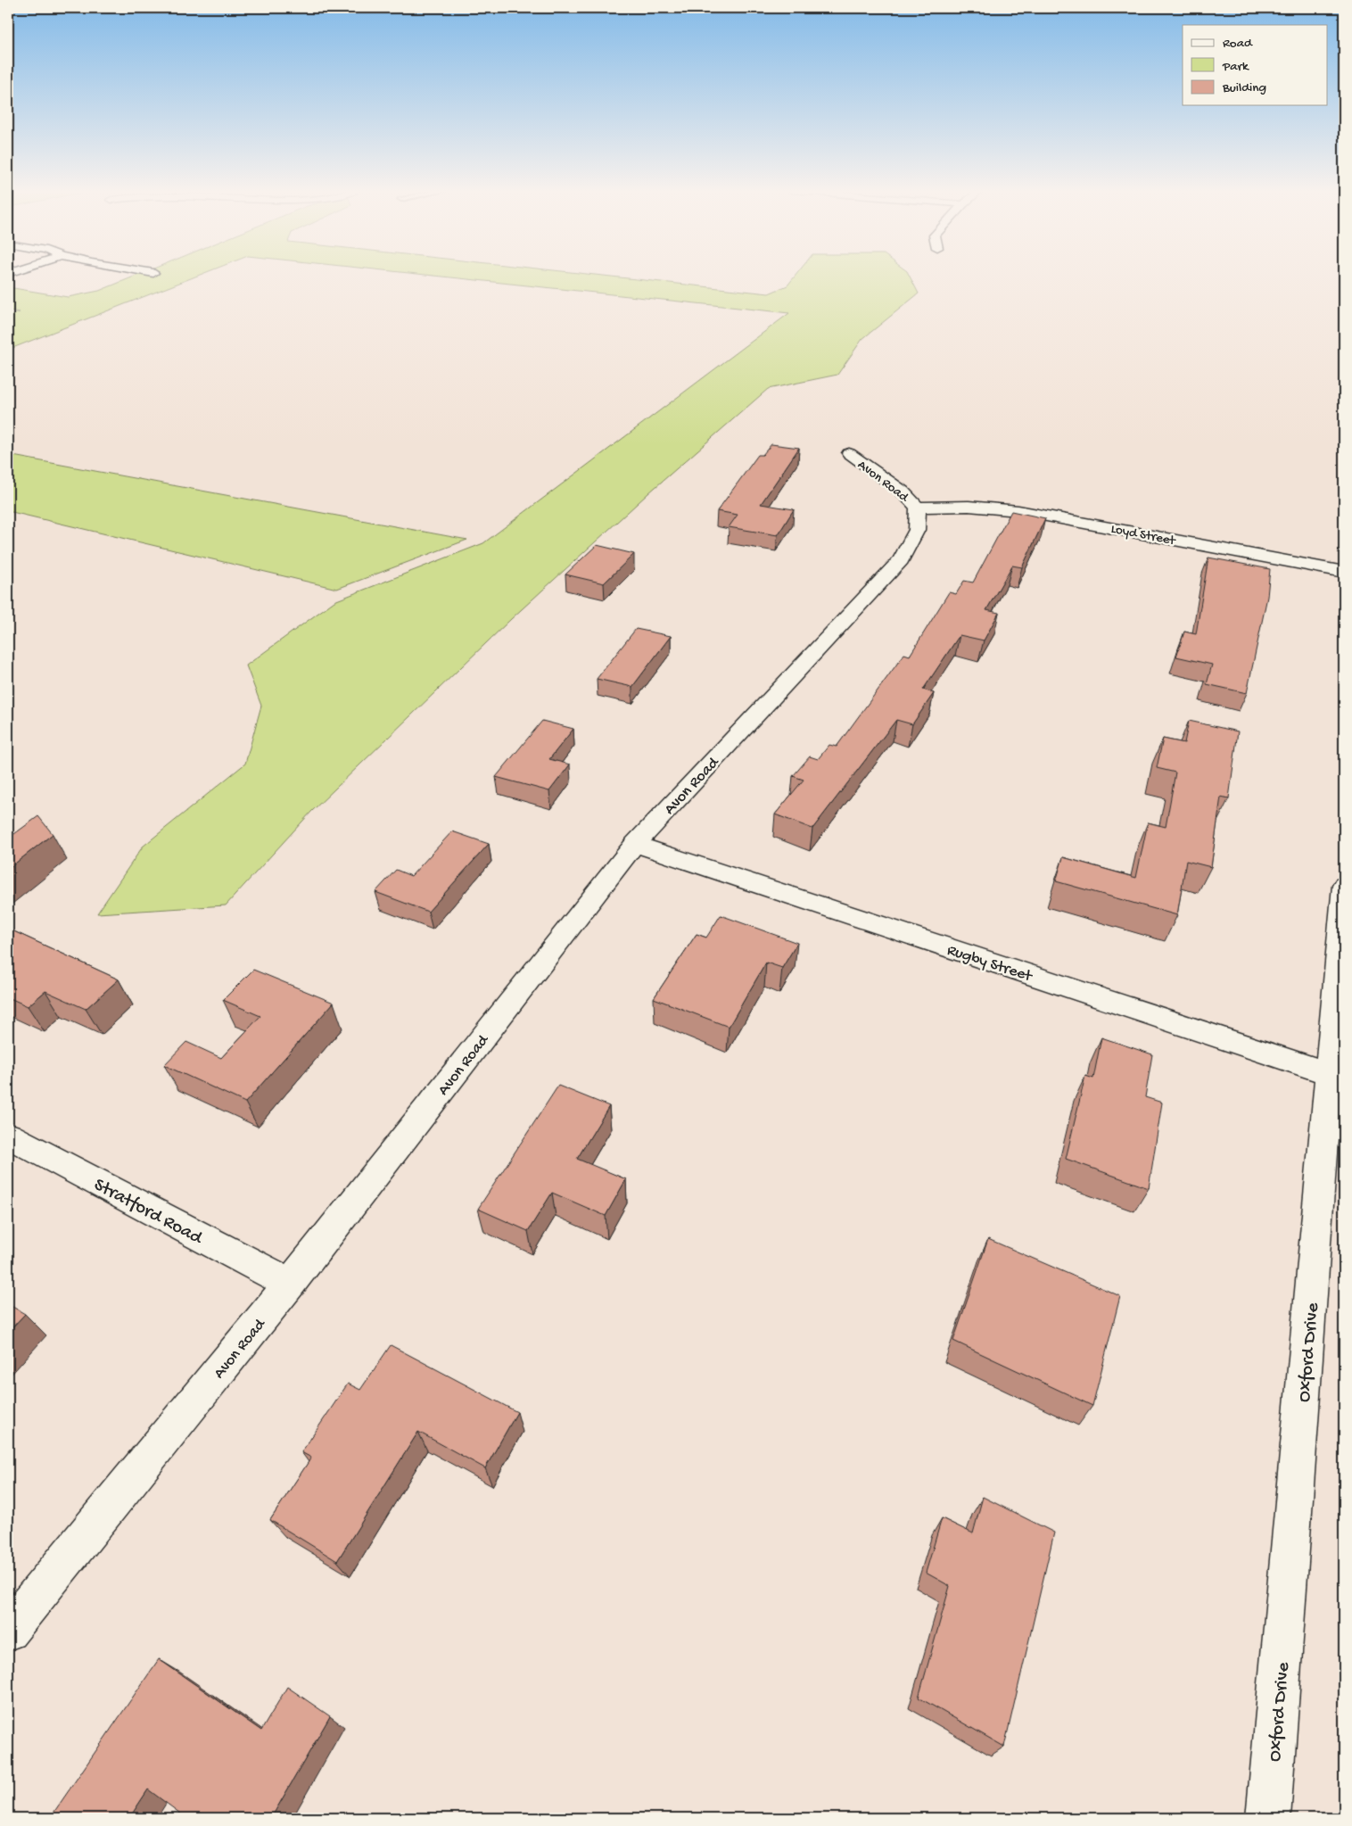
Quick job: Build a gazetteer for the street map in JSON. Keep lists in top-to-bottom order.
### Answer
{
  "streets": {
    "street": [
      "Avon Road",
      "Loyd Street",
      "Rugby Street",
      "Stratford Road",
      "Oxford Drive"
    ]
  },
  "crossings": [
    ["Avon Road", "Loyd Street"],
    ["Avon Road", "Rugby Street"],
    ["Avon Road", "Stratford Road"],
    ["Rugby Street", "Oxford Drive"]
  ],
  "legend": ["Road", "Park", "Building"]
}
